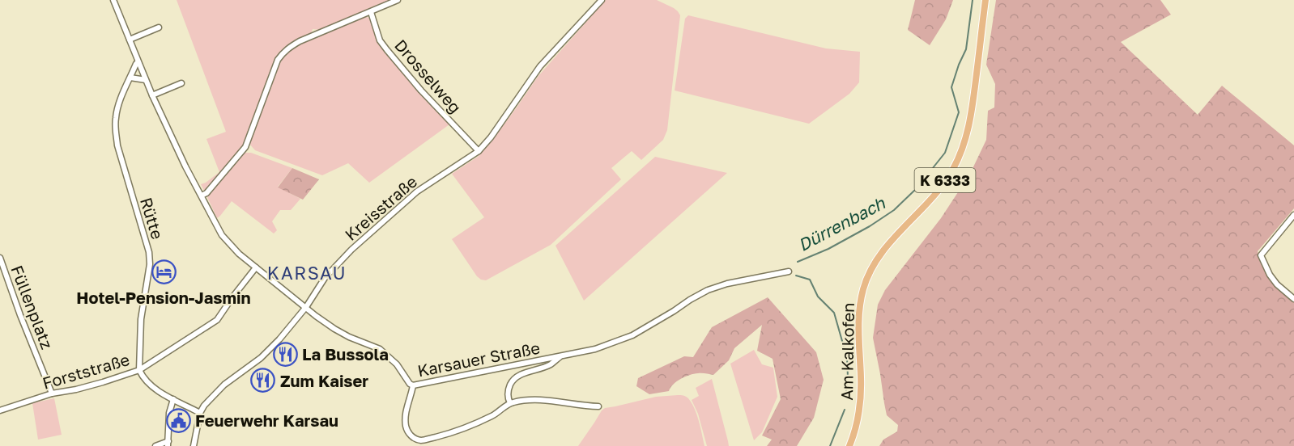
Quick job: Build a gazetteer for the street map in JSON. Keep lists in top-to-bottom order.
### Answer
{
  "streets": {
    "main road": ["K 6333", "Am Kalkofen"],
    "street": [
      "Drosselweg",
      "Kreisstraße",
      "Rütte",
      "Füllenplatz",
      "Karsauer Straße",
      "Forststraße"
    ]
  },
  "crossings": [
    ["Drosselweg", "Kreisstraße"],
    ["Kreisstraße", "Karsauer Straße"],
    ["Rütte", "Karsauer Straße"],
    ["Rütte", "Forststraße"],
    ["Füllenplatz", "Forststraße"],
    ["Karsauer Straße", "Forststraße"]
  ],
  "districts": ["KARSAU"],
  "water": ["Dürrenbach"],
  "places": {
    "hotel": ["Hotel-Pension-Jasmin"],
    "restaurant": ["La Bussola", "Zum Kaiser"],
    "public building": ["Feuerwehr Karsau"]
  }
}
